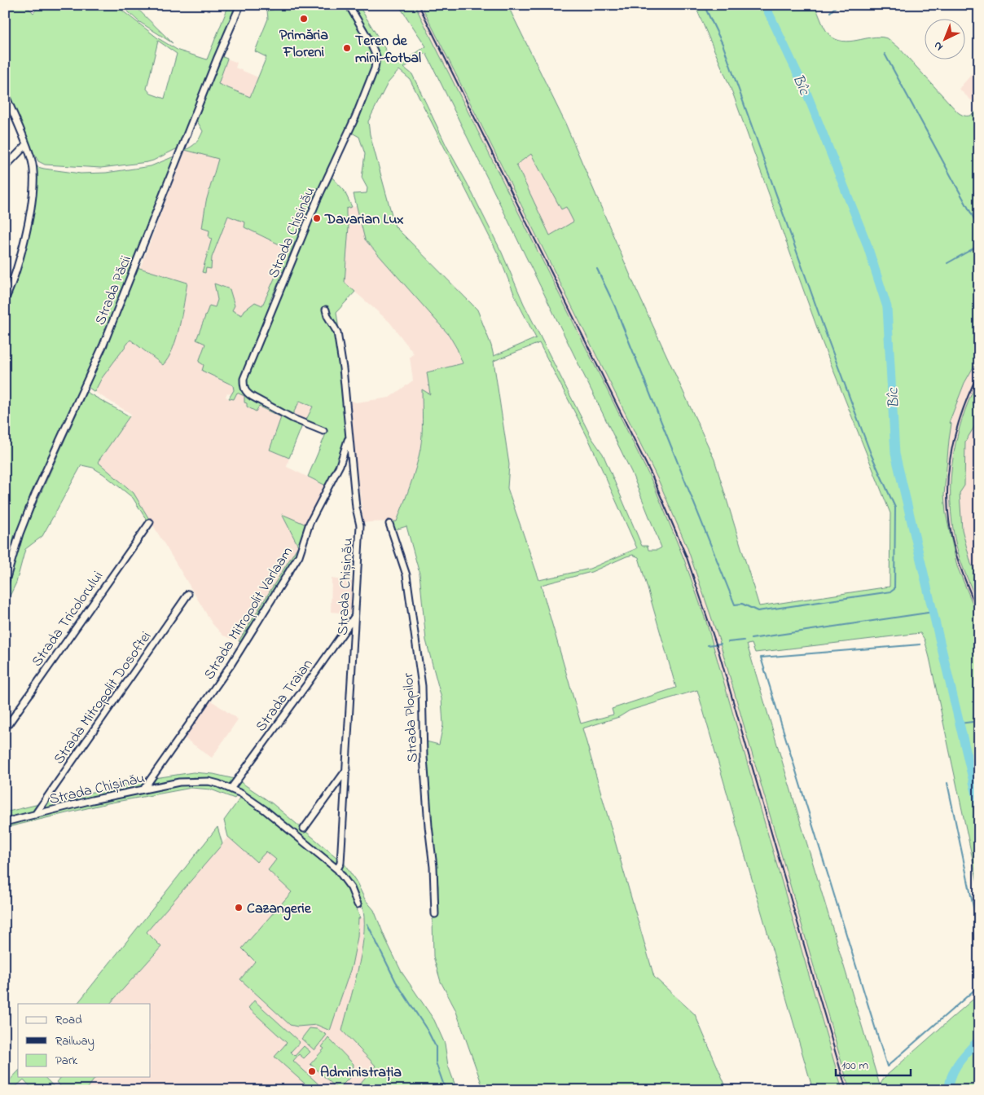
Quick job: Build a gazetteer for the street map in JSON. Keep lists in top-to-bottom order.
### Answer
{
  "streets": {
    "street": [
      "Strada Chișinău",
      "Strada Păcii",
      "Strada Mitropolit Varlaam",
      "Strada Tricolorului",
      "Strada Traian",
      "Strada Mitropolit Dosoftei",
      "Strada Plopilor"
    ]
  },
  "crossings": [
    ["Strada Chișinău", "Strada Mitropolit Varlaam"],
    ["Strada Chișinău", "Strada Traian"],
    ["Strada Chișinău", "Strada Mitropolit Dosoftei"]
  ],
  "water": ["Bîc"],
  "places": [
    "Primăria Floreni",
    "Teren de mini-fotbal",
    "Davarian Lux",
    "Cazangerie",
    "Administrația"
  ],
  "legend": ["Road", "Railway", "Park"],
  "scale_bar": "100 m",
  "north": "bottom left"
}
